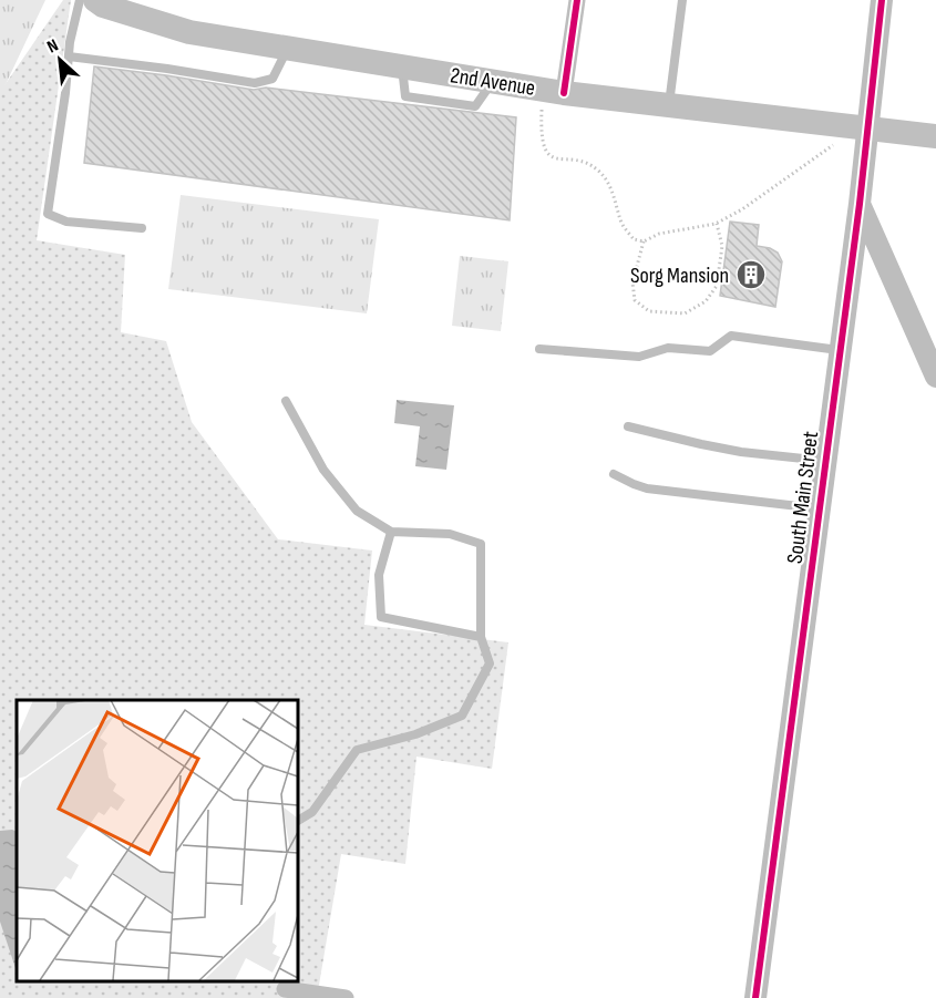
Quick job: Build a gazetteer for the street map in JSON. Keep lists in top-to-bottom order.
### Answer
{
  "streets": {
    "main road": ["2nd Avenue"],
    "street": ["South Main Street"]
  },
  "crossings": [
    ["2nd Avenue", "South Main Street"]
  ],
  "places": {
    "building": ["Sorg Mansion"]
  },
  "north": "top left"
}
